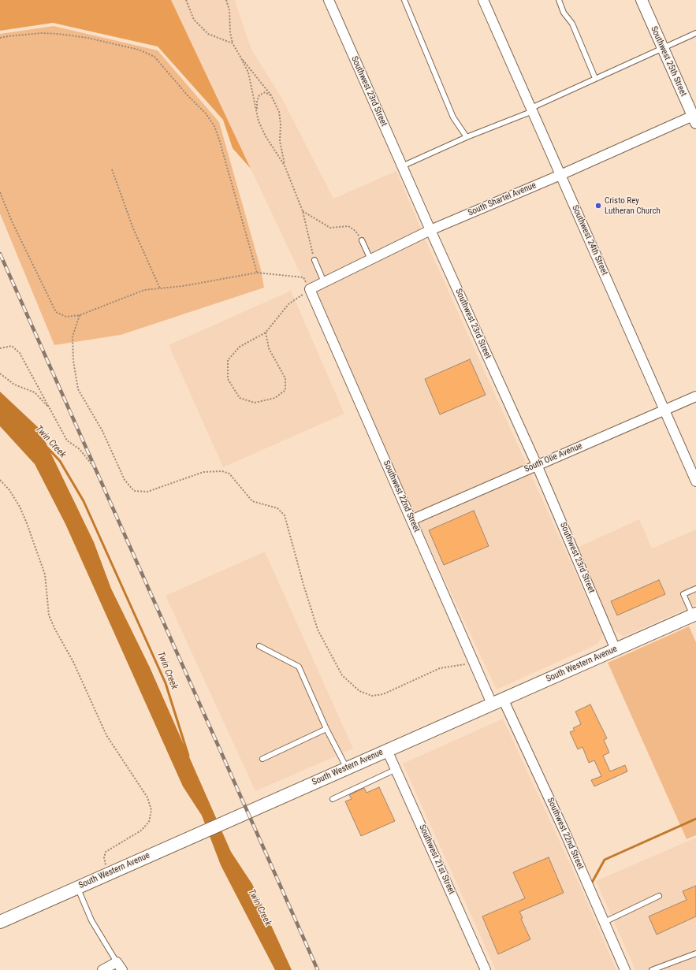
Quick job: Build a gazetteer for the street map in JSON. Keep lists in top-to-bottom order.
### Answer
{
  "streets": {
    "main road": ["South Western Avenue"],
    "street": [
      "Southwest 25th Street",
      "Southwest 23rd Street",
      "South Shartel Avenue",
      "Southwest 24th Street",
      "South Olie Avenue",
      "Southwest 22nd Street",
      "Southwest 21st Street"
    ]
  },
  "crossings": [
    ["Southwest 25th Street", "South Shartel Avenue"],
    ["Southwest 23rd Street", "South Shartel Avenue"],
    ["Southwest 23rd Street", "South Olie Avenue"],
    ["Southwest 23rd Street", "South Western Avenue"],
    ["South Shartel Avenue", "Southwest 24th Street"],
    ["South Shartel Avenue", "Southwest 22nd Street"],
    ["Southwest 24th Street", "South Olie Avenue"],
    ["South Olie Avenue", "Southwest 22nd Street"],
    ["Southwest 22nd Street", "South Western Avenue"],
    ["South Western Avenue", "Southwest 21st Street"]
  ],
  "water": ["Twin Creek"],
  "places": ["Cristo Rey Lutheran Church"]
}
